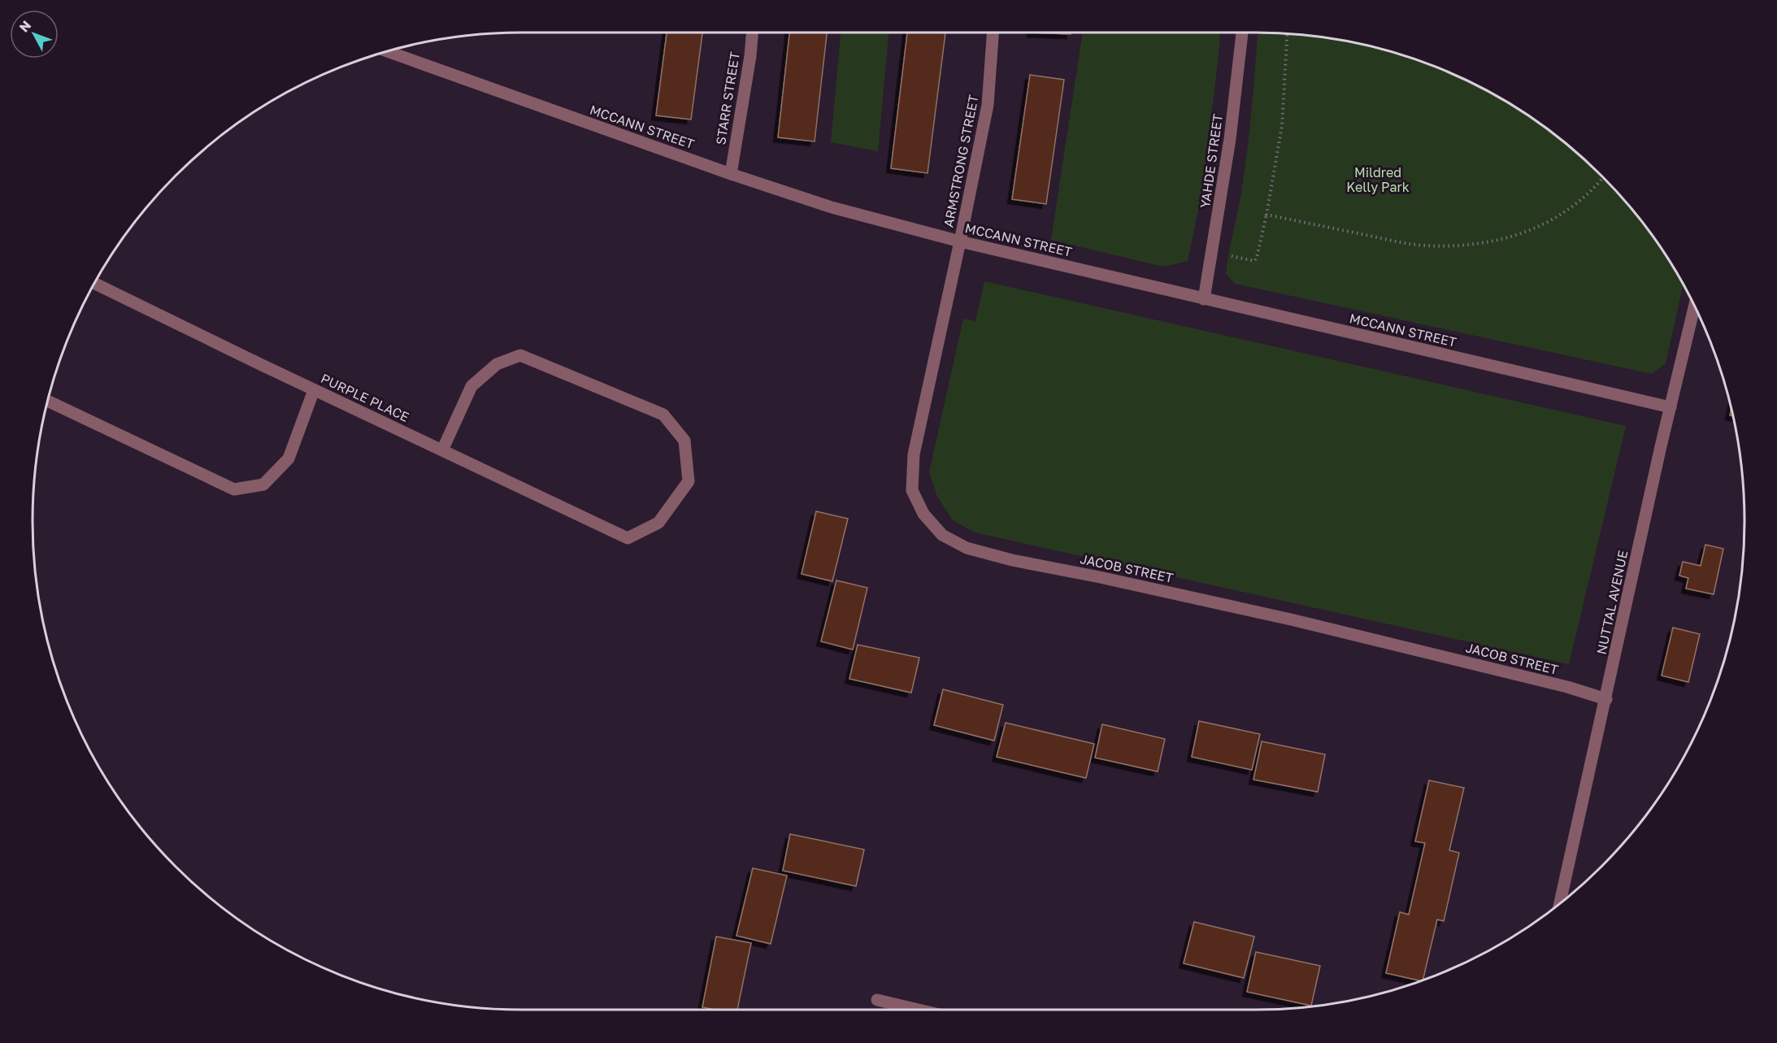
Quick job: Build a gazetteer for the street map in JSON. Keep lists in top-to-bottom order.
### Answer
{
  "streets": {
    "street": [
      "STARR STREET",
      "MCCANN STREET",
      "ARMSTRONG STREET",
      "YAHDE STREET",
      "PURPLE PLACE",
      "JACOB STREET",
      "NUTTAL AVENUE"
    ]
  },
  "crossings": [
    ["STARR STREET", "MCCANN STREET"],
    ["MCCANN STREET", "ARMSTRONG STREET"],
    ["MCCANN STREET", "YAHDE STREET"],
    ["MCCANN STREET", "JACOB STREET"],
    ["MCCANN STREET", "NUTTAL AVENUE"],
    ["ARMSTRONG STREET", "JACOB STREET"],
    ["JACOB STREET", "NUTTAL AVENUE"]
  ],
  "parks": ["Mildred Kelly Park"],
  "north": "top left"
}
